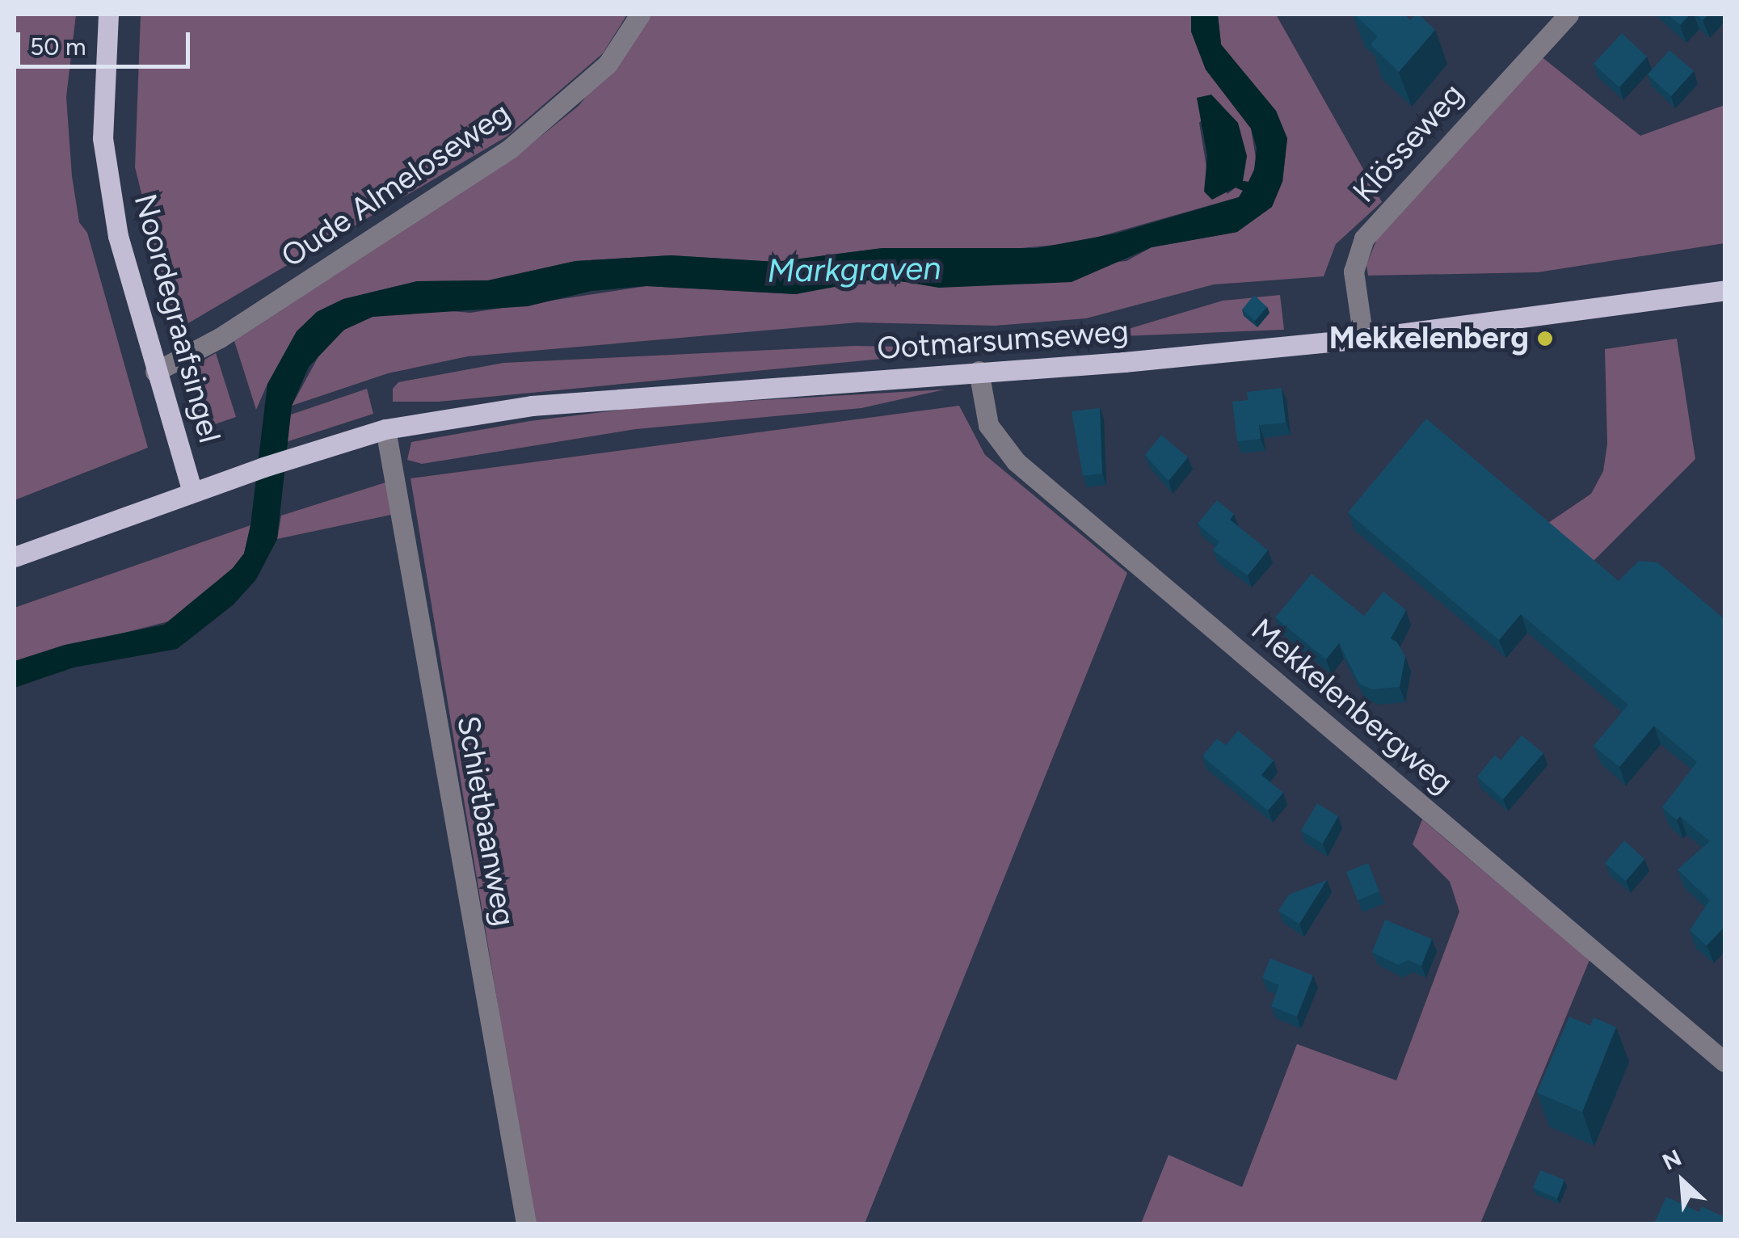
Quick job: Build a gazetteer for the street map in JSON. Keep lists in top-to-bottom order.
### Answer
{
  "streets": {
    "main road": ["Noordegraafsingel", "Ootmarsumseweg"],
    "street": [
      "Klösseweg",
      "Oude Almeloseweg",
      "Mekkelenbergweg",
      "Schietbaanweg"
    ]
  },
  "crossings": [
    ["Klösseweg", "Ootmarsumseweg"],
    ["Oude Almeloseweg", "Noordegraafsingel"],
    ["Noordegraafsingel", "Ootmarsumseweg"],
    ["Ootmarsumseweg", "Mekkelenbergweg"],
    ["Ootmarsumseweg", "Schietbaanweg"]
  ],
  "water": ["Markgraven"],
  "places": ["Mekkelenberg"],
  "scale_bar": "50 m",
  "north": "top left"
}
